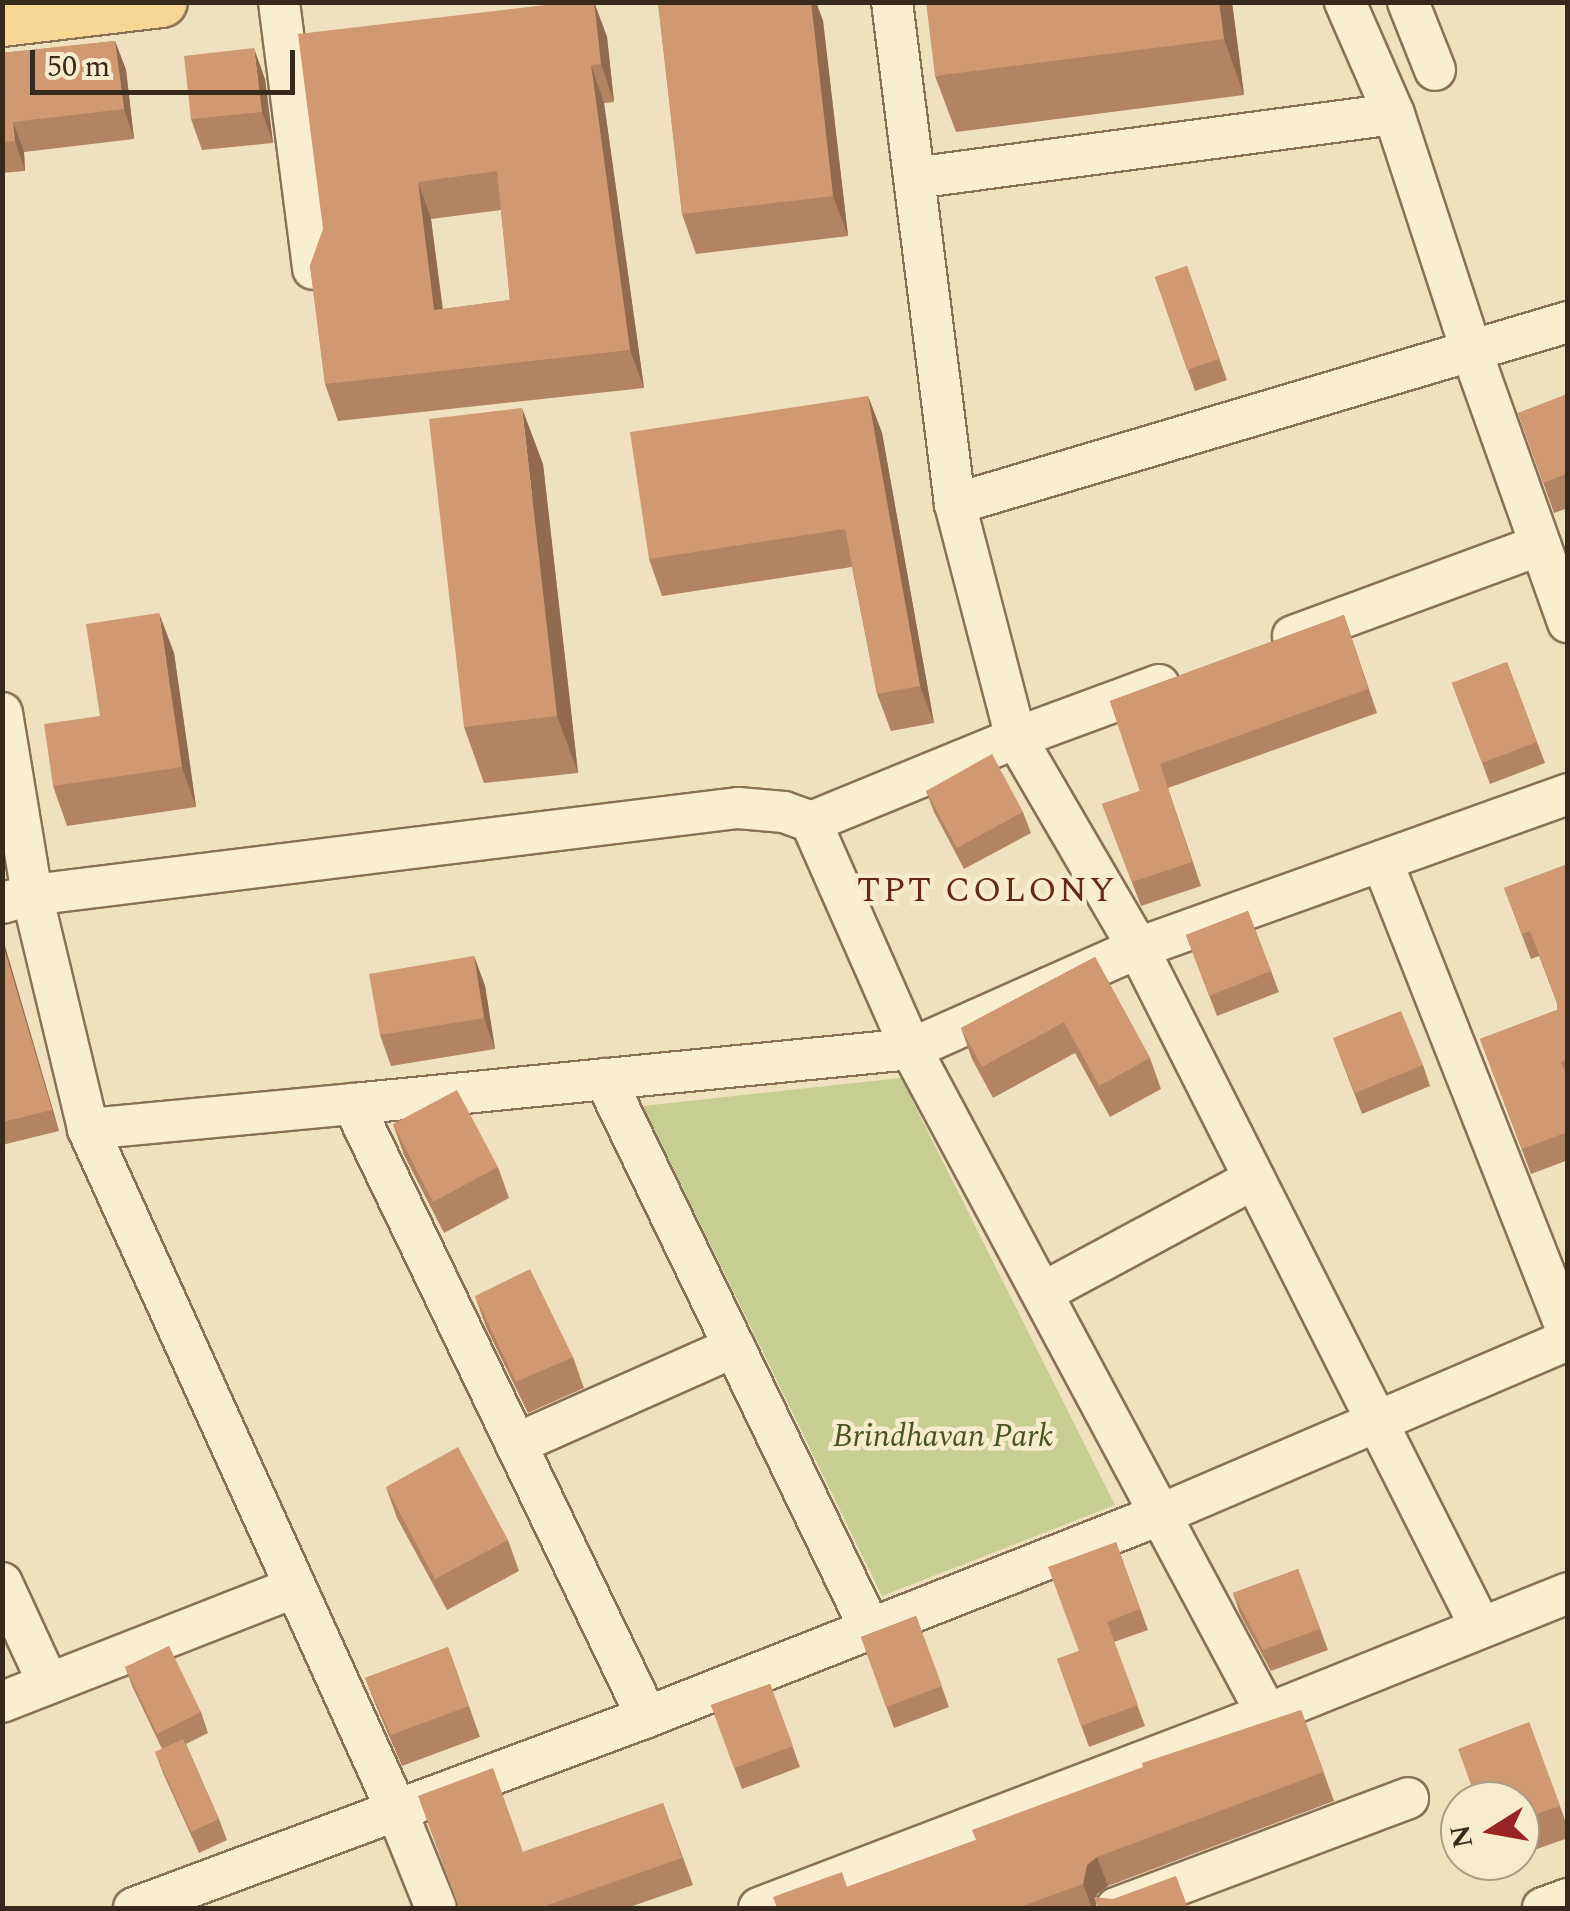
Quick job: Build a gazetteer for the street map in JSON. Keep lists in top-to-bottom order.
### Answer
{
  "districts": ["TPT COLONY"],
  "parks": ["Brindhavan Park"],
  "scale_bar": "50 m",
  "north": "left"
}
